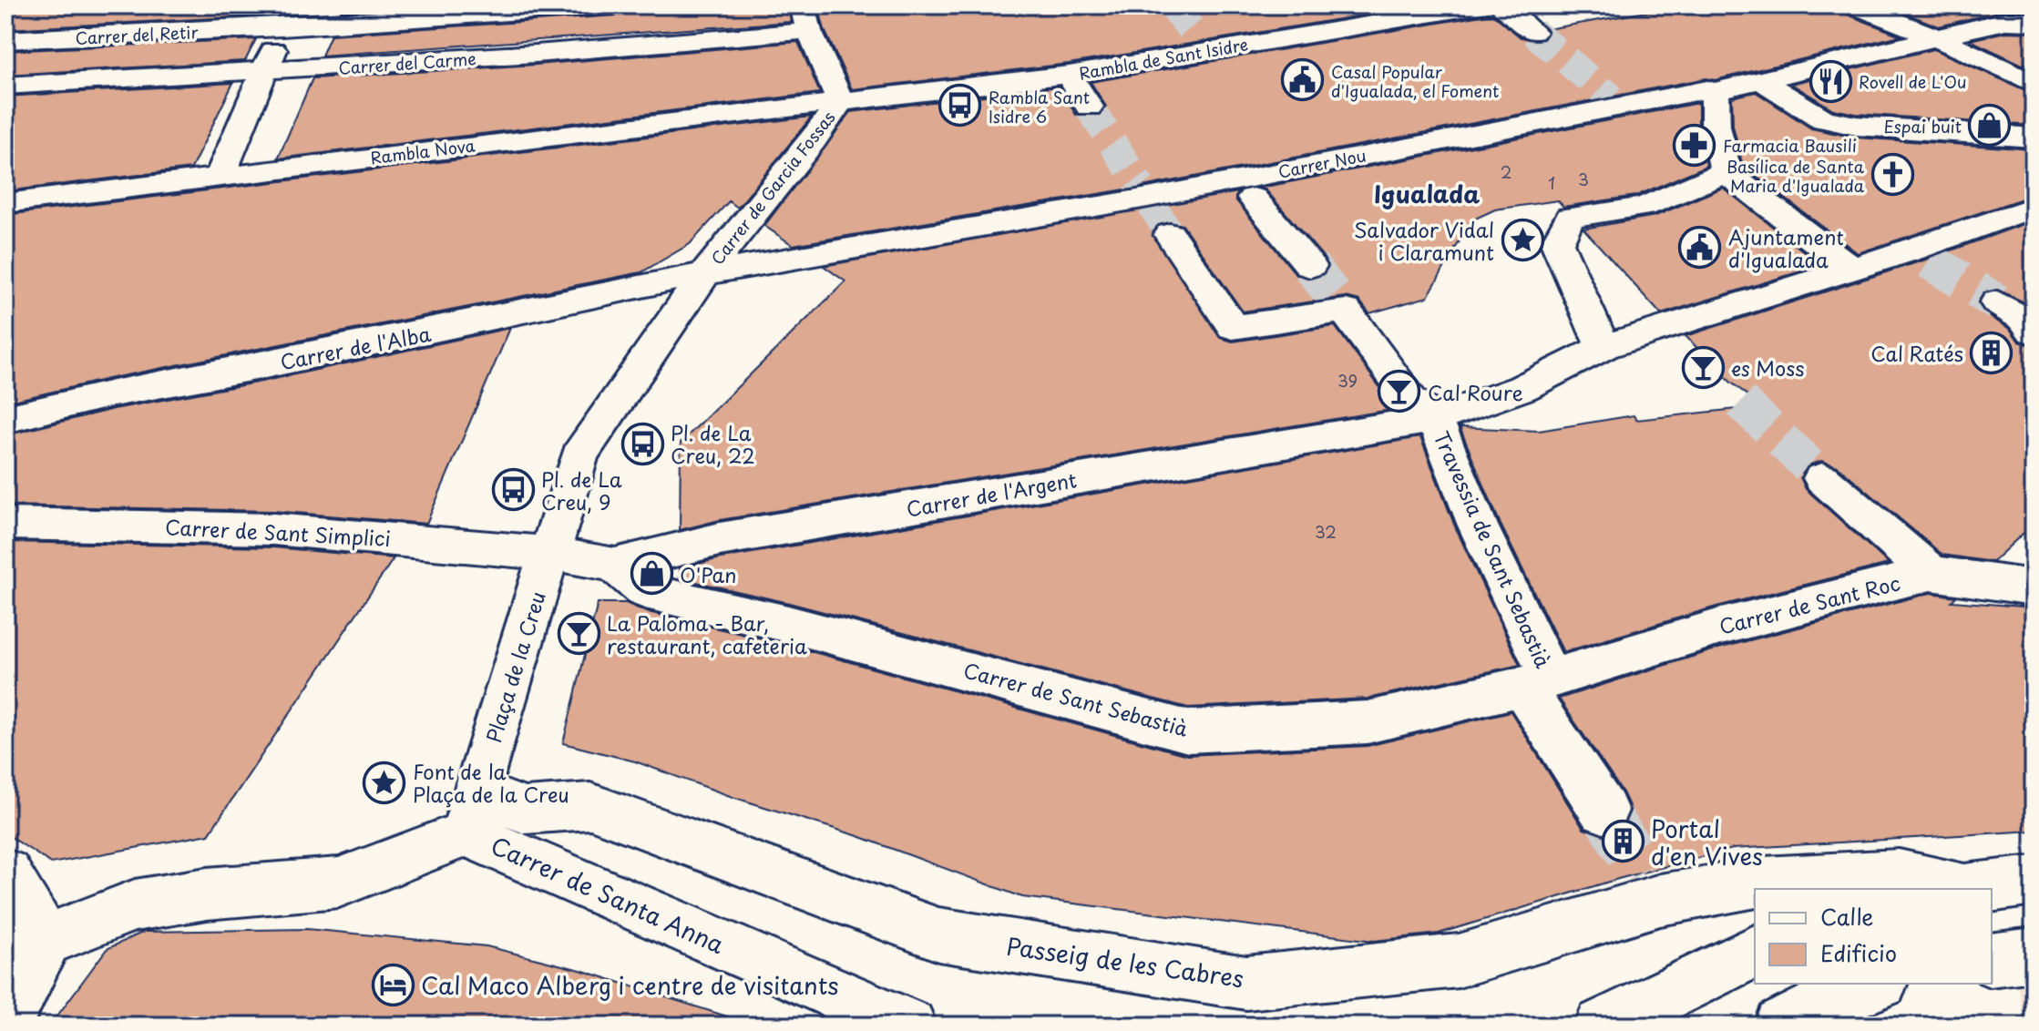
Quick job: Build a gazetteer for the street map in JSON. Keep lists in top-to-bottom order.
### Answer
{
  "streets": {
    "street": [
      "Carrer del Retir",
      "Rambla de Sant Isidre",
      "Carrer del Carme",
      "Rambla Nova",
      "Carrer Nou",
      "Carrer de Garcia Fossas",
      "Carrer de l'Alba",
      "Carrer de l'Argent",
      "Carrer de Sant Simplici",
      "Travessia de Sant Sebastià",
      "Carrer de Sant Roc",
      "Plaça de la Creu",
      "Carrer de Sant Sebastià",
      "Carrer de Santa Anna",
      "Passeig de les Cabres"
    ]
  },
  "crossings": [
    ["Rambla de Sant Isidre", "Rambla Nova"],
    ["Rambla de Sant Isidre", "Carrer de Garcia Fossas"],
    ["Rambla Nova", "Carrer de Garcia Fossas"],
    ["Carrer Nou", "Carrer de Garcia Fossas"],
    ["Carrer Nou", "Carrer de l'Alba"],
    ["Carrer Nou", "Plaça de la Creu"],
    ["Carrer de Garcia Fossas", "Carrer de l'Alba"],
    ["Carrer de Garcia Fossas", "Plaça de la Creu"],
    ["Carrer de l'Alba", "Plaça de la Creu"],
    ["Carrer de l'Argent", "Carrer de Sant Simplici"],
    ["Carrer de l'Argent", "Travessia de Sant Sebastià"],
    ["Carrer de l'Argent", "Plaça de la Creu"],
    ["Carrer de l'Argent", "Carrer de Sant Sebastià"],
    ["Carrer de Sant Simplici", "Plaça de la Creu"],
    ["Travessia de Sant Sebastià", "Carrer de Sant Roc"],
    ["Travessia de Sant Sebastià", "Carrer de Sant Sebastià"],
    ["Carrer de Sant Roc", "Carrer de Sant Sebastià"],
    ["Plaça de la Creu", "Carrer de Santa Anna"],
    ["Plaça de la Creu", "Passeig de les Cabres"],
    ["Carrer de Santa Anna", "Passeig de les Cabres"]
  ],
  "districts": ["Igualada"],
  "places": {
    "public building": ["Casal Popular d'Igualada, el Foment", "Ajuntament d'Igualada"],
    "restaurant": ["Rovell de L'Ou"],
    "bus stop": ["Rambla Sant Isidre 6", "Pl. de La Creu, 22", "Pl. de La Creu, 9"],
    "shop": ["Espai buit", "O'Pan"],
    "pharmacy": ["Farmacia Bausili"],
    "church": ["Basílica de Santa Maria d'Igualada"],
    "place": ["Salvador Vidal i Claramunt", "Font de la Plaça de la Creu"],
    "building": ["Cal Ratés", "Portal d'en Vives"],
    "bar": ["es Moss", "Cal Roure", "La Paloma - Bar, restaurant, cafeteria"],
    "hotel": ["Cal Maco Alberg i centre de visitants"]
  },
  "house_numbers": [
    "2",
    "3",
    "1",
    "39",
    "32"
  ],
  "legend": ["Calle", "Edificio"]
}
